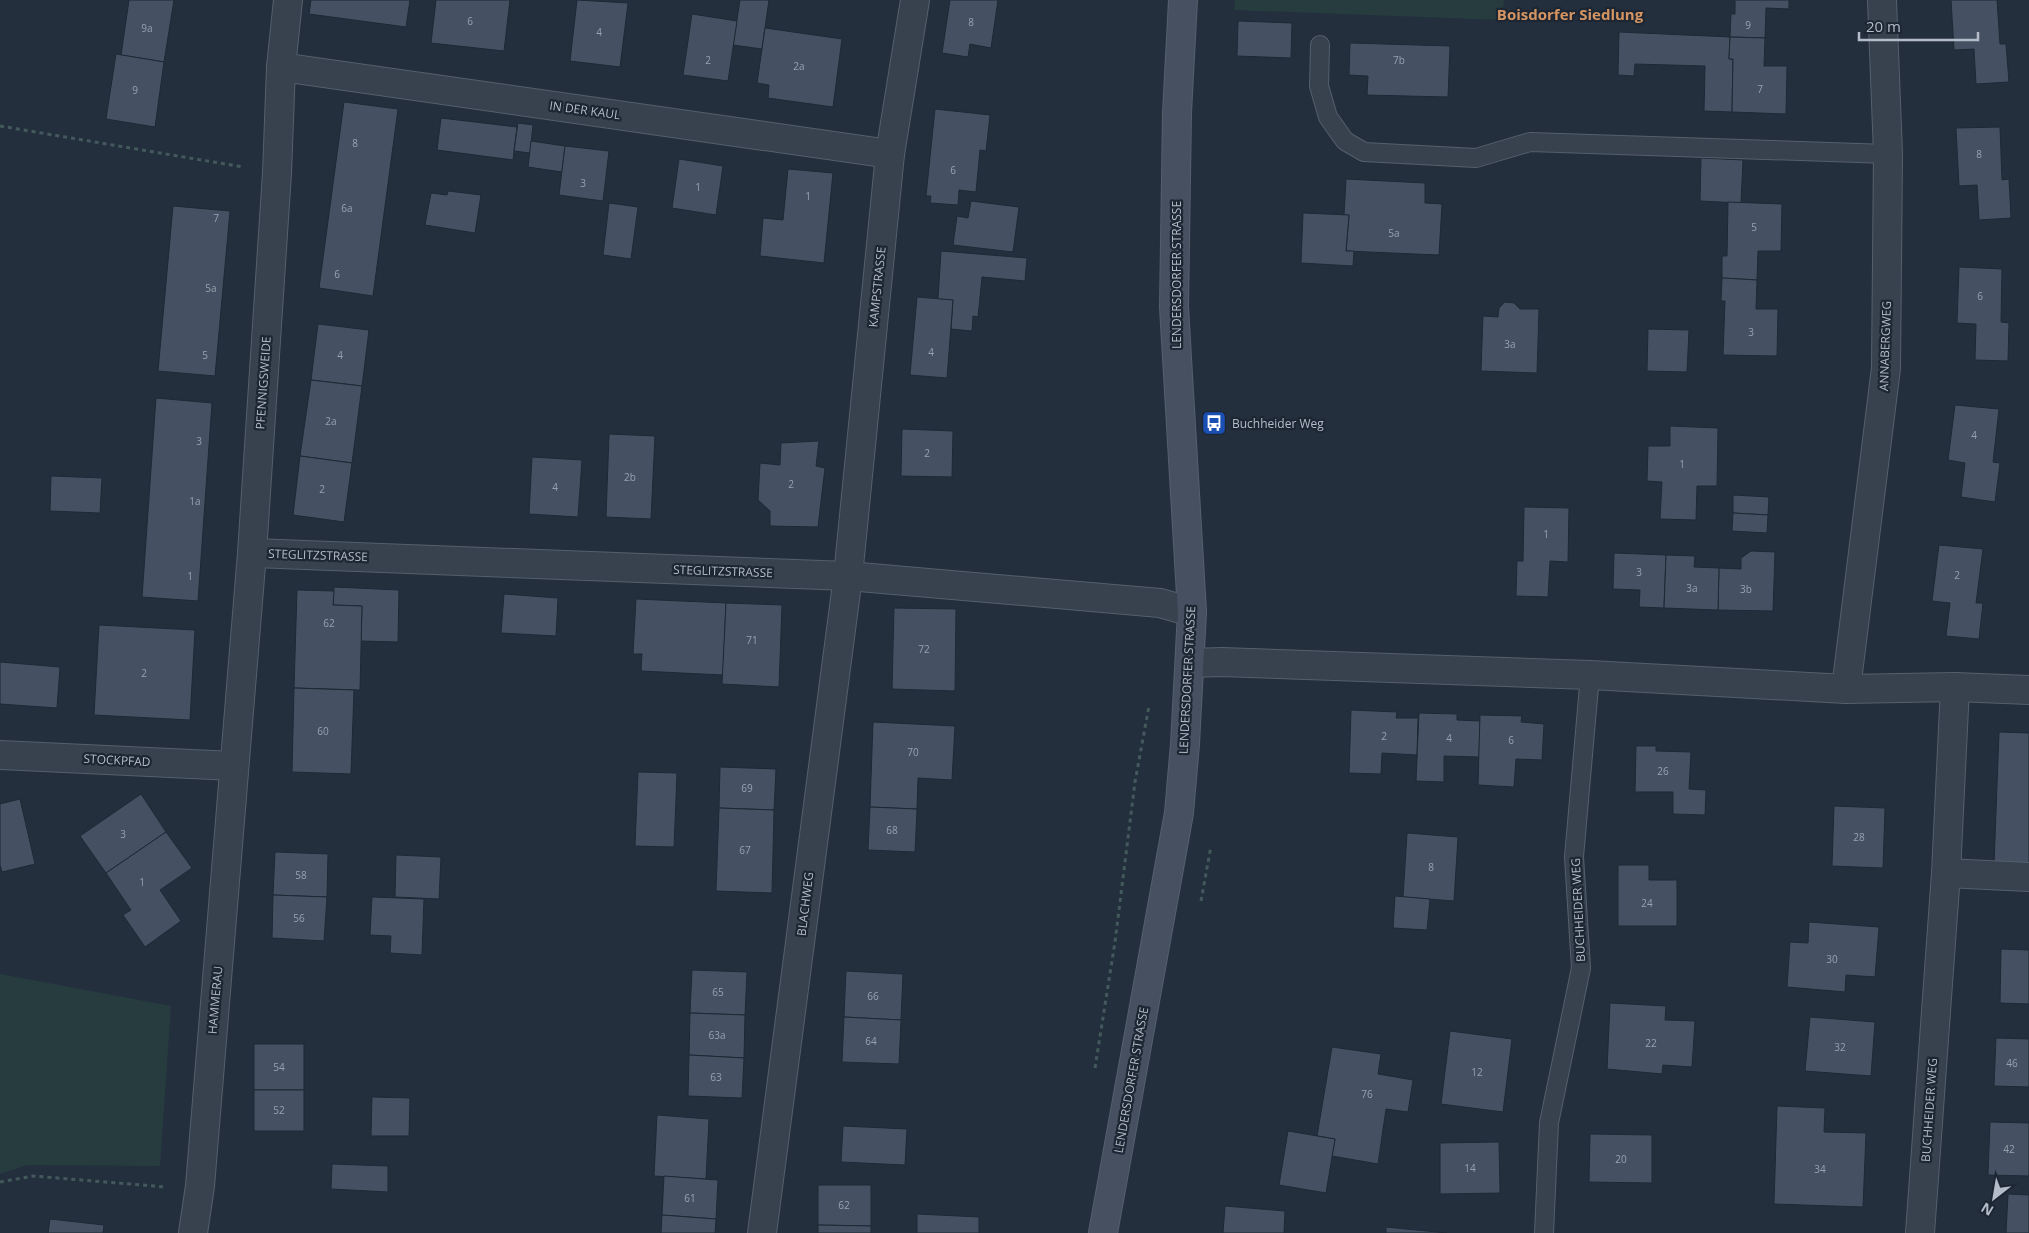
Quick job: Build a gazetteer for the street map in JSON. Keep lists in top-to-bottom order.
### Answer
{
  "streets": {
    "street": [
      "IN DER KAUL",
      "LENDERSDORFER STRASSE",
      "KAMPSTRASSE",
      "ANNABERGWEG",
      "PFENNIGSWEIDE",
      "STEGLITZSTRASSE",
      "STOCKPFAD",
      "BLACHWEG",
      "BUCHHEIDER WEG",
      "HAMMERAU"
    ]
  },
  "crossings": [
    ["IN DER KAUL", "KAMPSTRASSE"],
    ["IN DER KAUL", "PFENNIGSWEIDE"],
    ["LENDERSDORFER STRASSE", "STEGLITZSTRASSE"],
    ["KAMPSTRASSE", "STEGLITZSTRASSE"],
    ["KAMPSTRASSE", "BLACHWEG"],
    ["PFENNIGSWEIDE", "STEGLITZSTRASSE"],
    ["PFENNIGSWEIDE", "STOCKPFAD"],
    ["PFENNIGSWEIDE", "HAMMERAU"],
    ["STEGLITZSTRASSE", "BLACHWEG"],
    ["STOCKPFAD", "HAMMERAU"]
  ],
  "districts": ["Boisdorfer Siedlung"],
  "places": {
    "bus stop": ["Buchheider Weg"]
  },
  "house_numbers": [
    "6",
    "8",
    "9",
    "9a",
    "4",
    "2",
    "7b",
    "2a",
    "7",
    "9",
    "8",
    "8",
    "6",
    "3",
    "1",
    "1",
    "6a",
    "7",
    "5",
    "5a",
    "6",
    "5a",
    "6",
    "3",
    "3a",
    "4",
    "5",
    "4",
    "2a",
    "4",
    "3",
    "2",
    "1",
    "2b",
    "2",
    "4",
    "2",
    "1a",
    "1",
    "3",
    "2",
    "1",
    "3a",
    "3b",
    "62",
    "71",
    "72",
    "2",
    "60",
    "2",
    "4",
    "6",
    "70",
    "26",
    "69",
    "68",
    "3",
    "28",
    "67",
    "8",
    "58",
    "1",
    "24",
    "56",
    "30",
    "65",
    "66",
    "63a",
    "64",
    "22",
    "32",
    "46",
    "54",
    "12",
    "63",
    "76",
    "52",
    "42",
    "20",
    "14",
    "34",
    "61",
    "62"
  ],
  "scale_bar": "20 m",
  "north": "bottom left"
}
